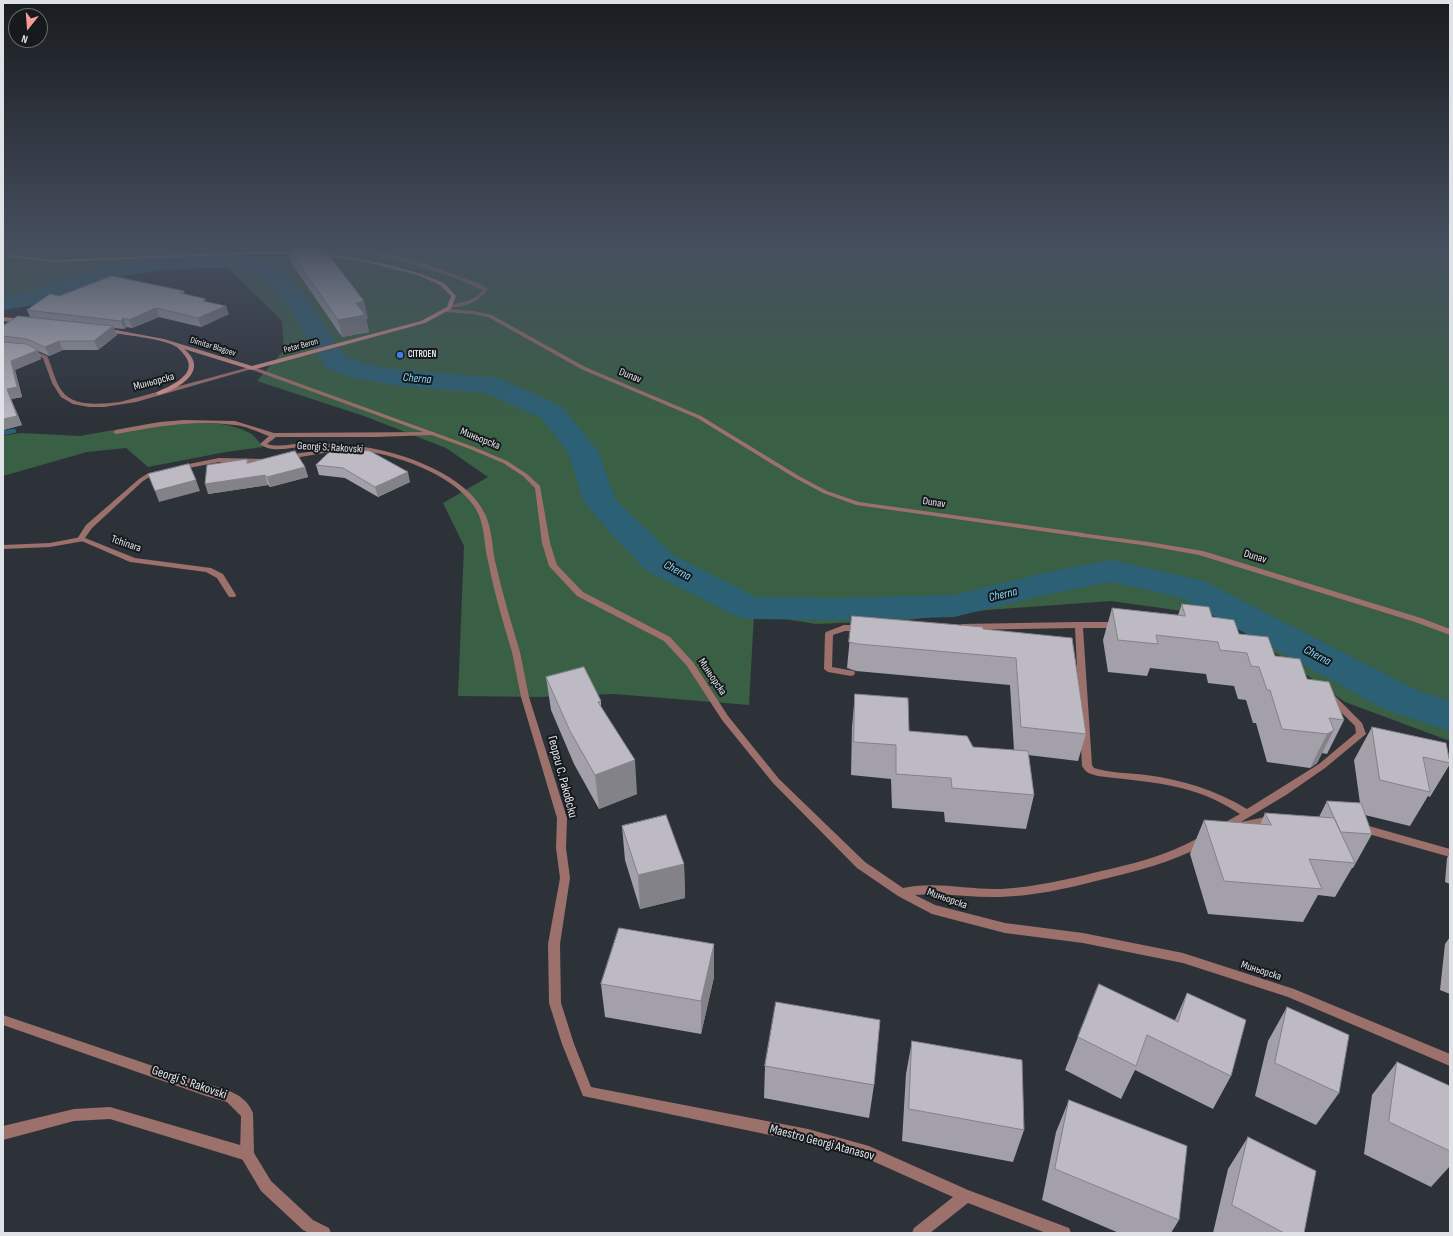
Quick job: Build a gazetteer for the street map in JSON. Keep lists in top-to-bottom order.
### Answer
{
  "streets": {
    "main road": ["Petar Beron", "Dimitar Blagoev"],
    "street": [
      "Dunav",
      "Миньорска",
      "Georgi S. Rakovski",
      "Tchinara",
      "Георги С. Раковски",
      "Maestro Georgi Atanasov"
    ]
  },
  "crossings": [
    ["Petar Beron", "Dimitar Blagoev"],
    ["Petar Beron", "Dunav"],
    ["Petar Beron", "Миньорска"],
    ["Dimitar Blagoev", "Миньорска"],
    ["Georgi S. Rakovski", "Георги С. Раковски"],
    ["Георги С. Раковски", "Maestro Georgi Atanasov"]
  ],
  "water": ["Cherna"],
  "places": ["CITROEN"],
  "north": "bottom"
}
